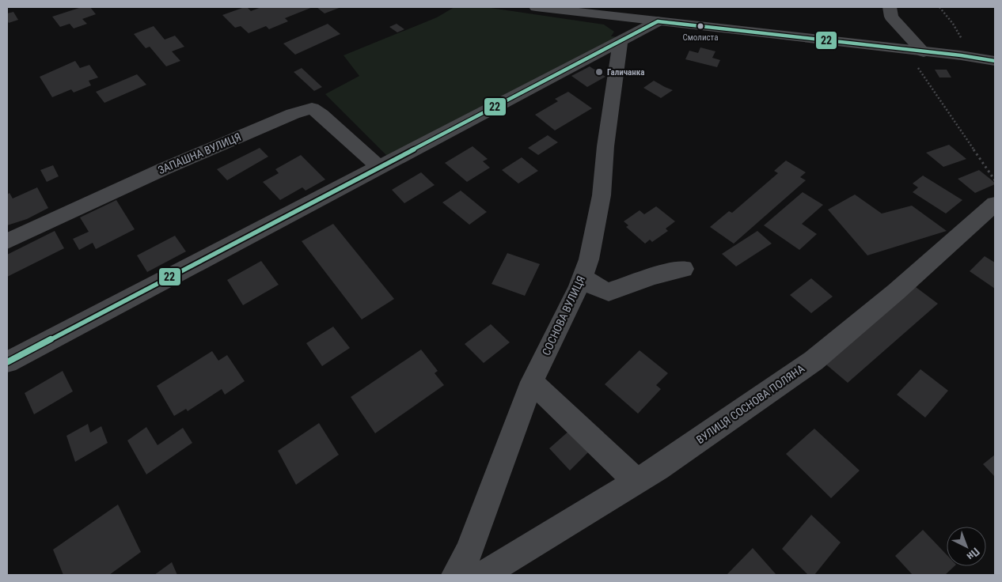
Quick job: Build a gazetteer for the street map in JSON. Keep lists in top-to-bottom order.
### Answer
{
  "streets": {
    "street": ["ЗАПАШНА ВУЛИЦЯ", "СОСНОВА ВУЛИЦЯ", "ВУЛИЦЯ СОСНОВА ПОЛЯНА"]
  },
  "places": ["Смолиста", "Галичанка"],
  "lines": ["transit line 22"],
  "north": "bottom right"
}
